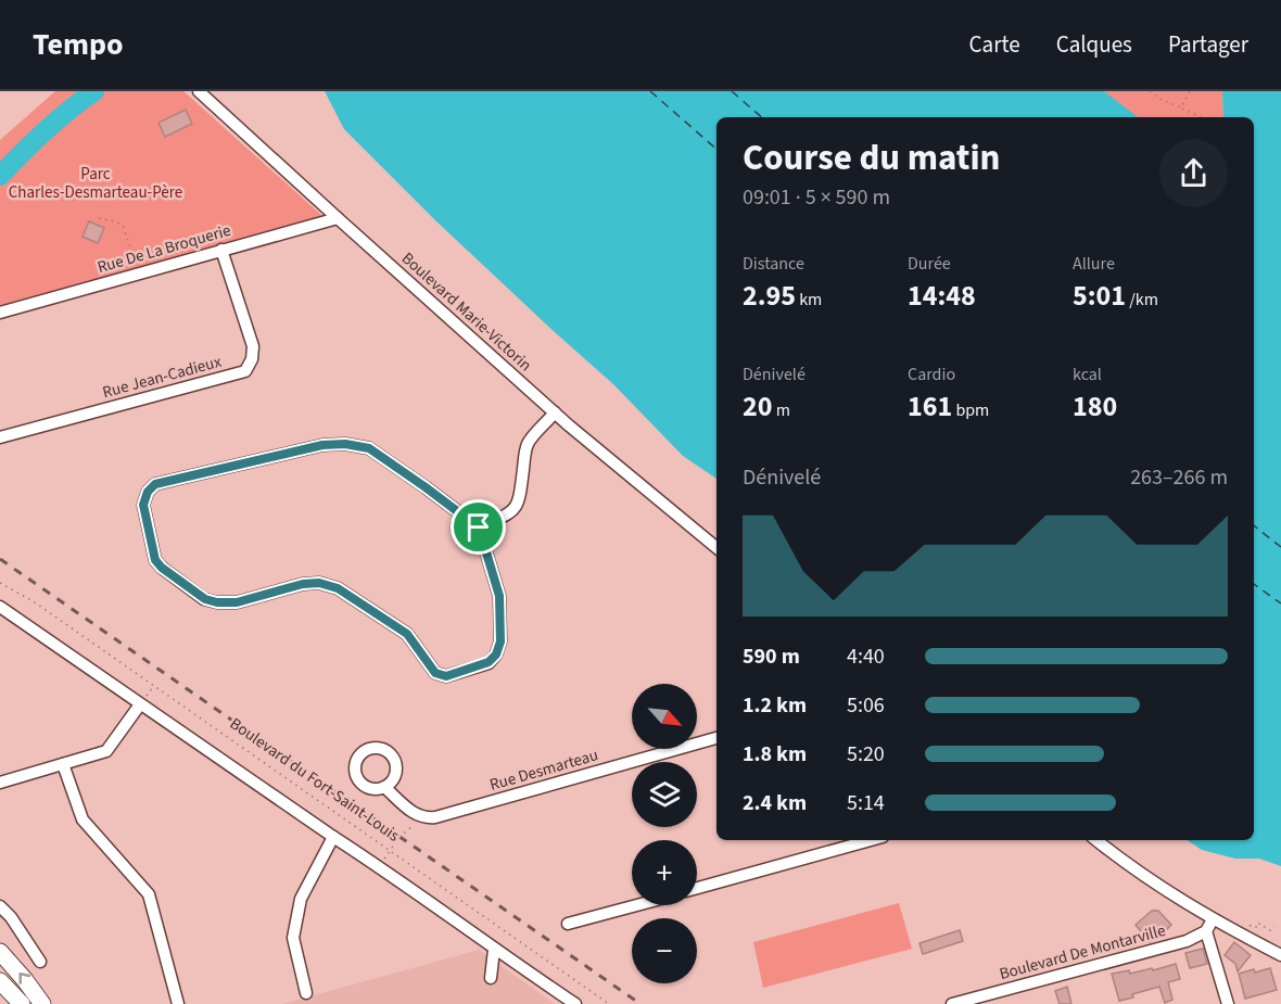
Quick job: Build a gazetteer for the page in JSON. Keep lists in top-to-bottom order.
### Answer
{
  "streets": {
    "street": [
      "Rue De La Broquerie",
      "Boulevard Marie-Victorin",
      "Rue Jean-Cadieux",
      "Rue Desmarteau",
      "Boulevard De Montarville"
    ],
    "path": ["Boulevard du Fort-Saint-Louis"]
  },
  "crossings": [
    ["Rue De La Broquerie", "Boulevard Marie-Victorin"],
    ["Rue De La Broquerie", "Rue Jean-Cadieux"]
  ],
  "parks": ["Parc Charles-Desmarteau-Père"],
  "north": "bottom right",
  "page": {
    "header": "Tempo",
    "nav": ["Carte", "Calques", "Partager"],
    "heading": ["Course du matin", "09:01 · 5 × 590 m"],
    "stats": [
      ["Distance", "2.95 km"],
      ["Durée", "14:48"],
      ["Allure", "5:01 /km"],
      ["Dénivelé", "20 m"],
      ["Cardio", "161 bpm"],
      ["kcal", "180"]
    ],
    "chart": ["Dénivelé", "263–266 m"],
    "list": [
      {
        "name": "590 m",
        "note": "4:40"
      },
      {
        "name": "1.2 km",
        "note": "5:06"
      },
      {
        "name": "1.8 km",
        "note": "5:20"
      },
      {
        "name": "2.4 km",
        "note": "5:14"
      }
    ],
    "map_buttons": ["+", "−"]
  }
}
